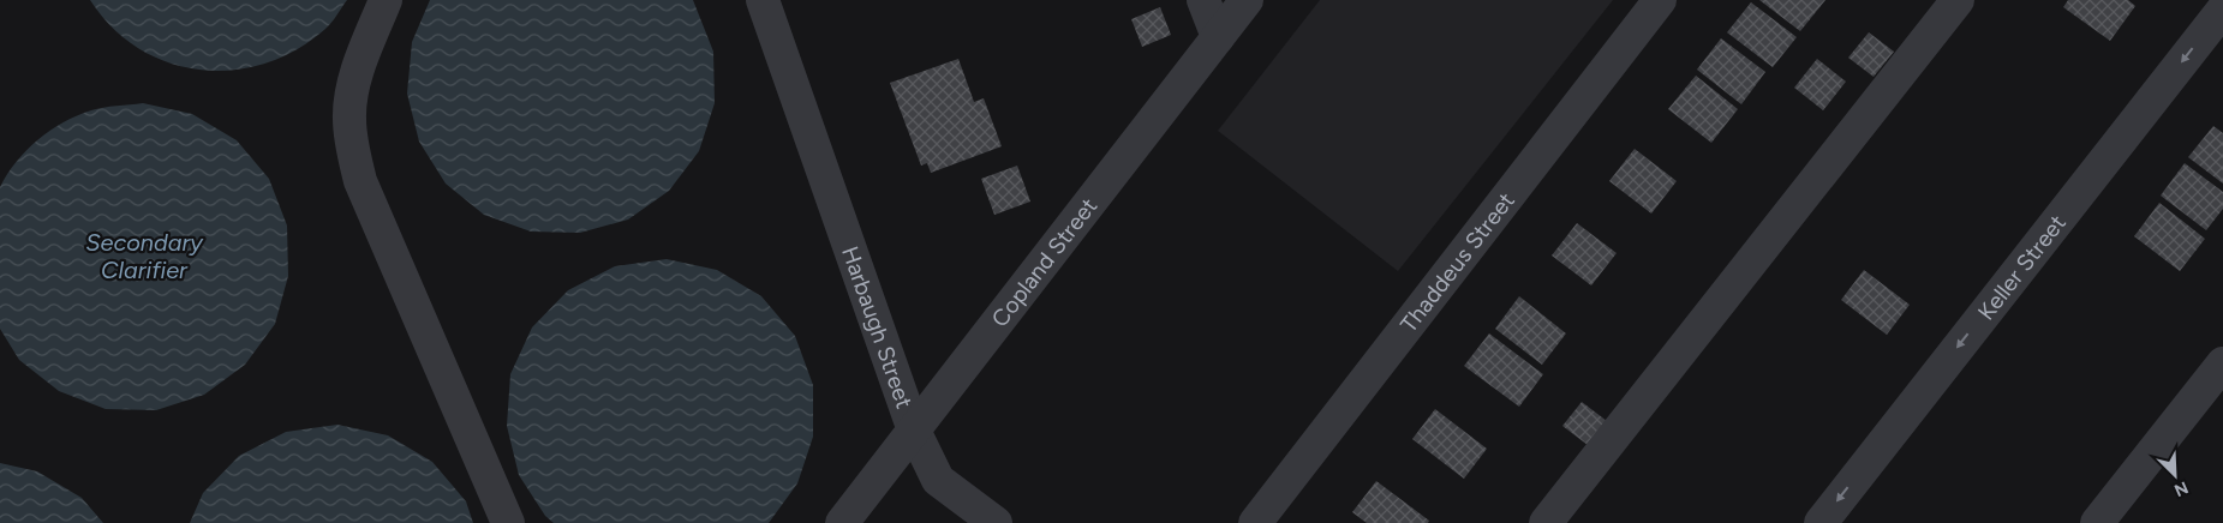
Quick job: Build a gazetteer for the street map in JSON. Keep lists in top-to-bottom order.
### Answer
{
  "streets": {
    "street": [
      "Copland Street",
      "Thaddeus Street",
      "Keller Street",
      "Harbaugh Street"
    ]
  },
  "crossings": [
    ["Copland Street", "Harbaugh Street"]
  ],
  "water": ["Secondary Clarifier"],
  "north": "bottom right"
}
